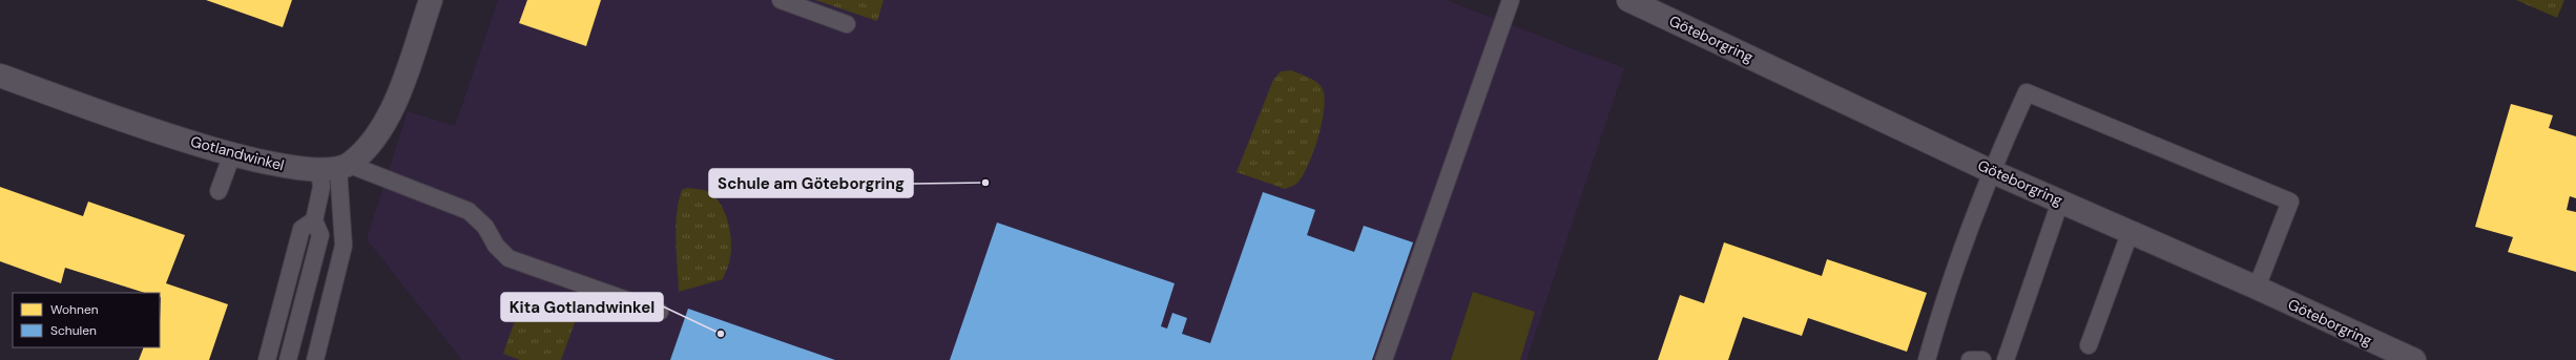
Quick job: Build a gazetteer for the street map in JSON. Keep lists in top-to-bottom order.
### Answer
{
  "streets": {
    "street": ["Göteborgring", "Gotlandwinkel"]
  },
  "places": ["Schule am Göteborgring", "Kita Gotlandwinkel"],
  "legend": ["Wohnen", "Schulen"]
}
